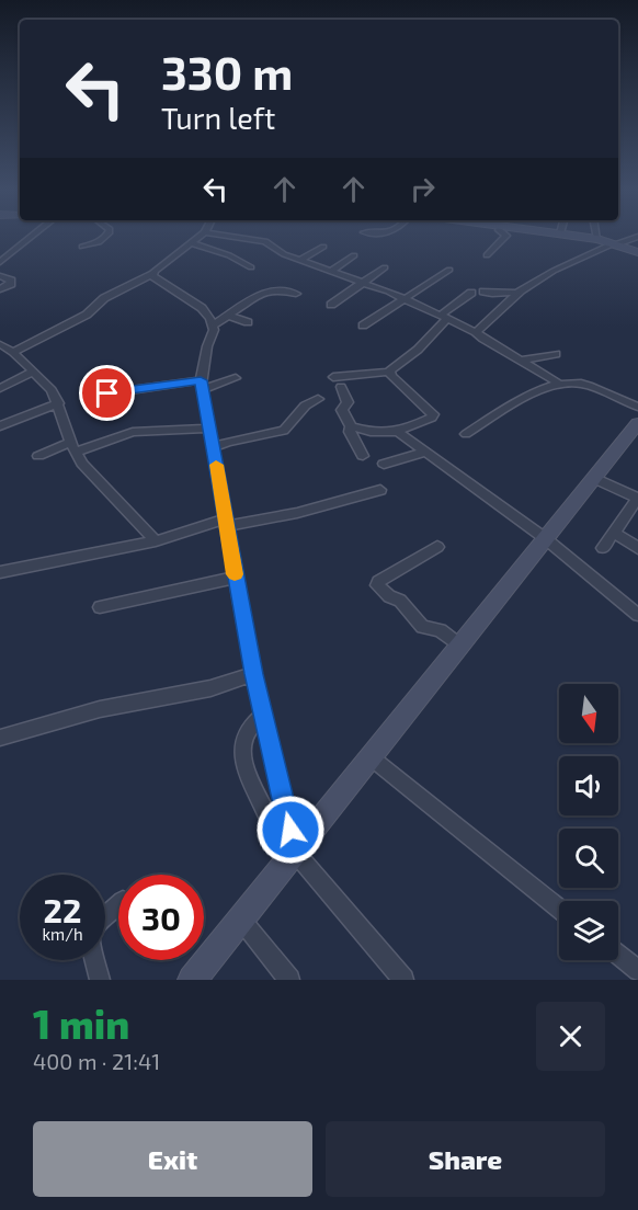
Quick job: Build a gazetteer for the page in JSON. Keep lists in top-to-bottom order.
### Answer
{
  "north": "bottom",
  "page": {
    "turn": ["330 m", "Turn left"],
    "speed": "22 km/h",
    "limit": "30",
    "heading": ["1 min", "400 m · 21:41"],
    "buttons": ["Exit", "Share"]
  }
}
